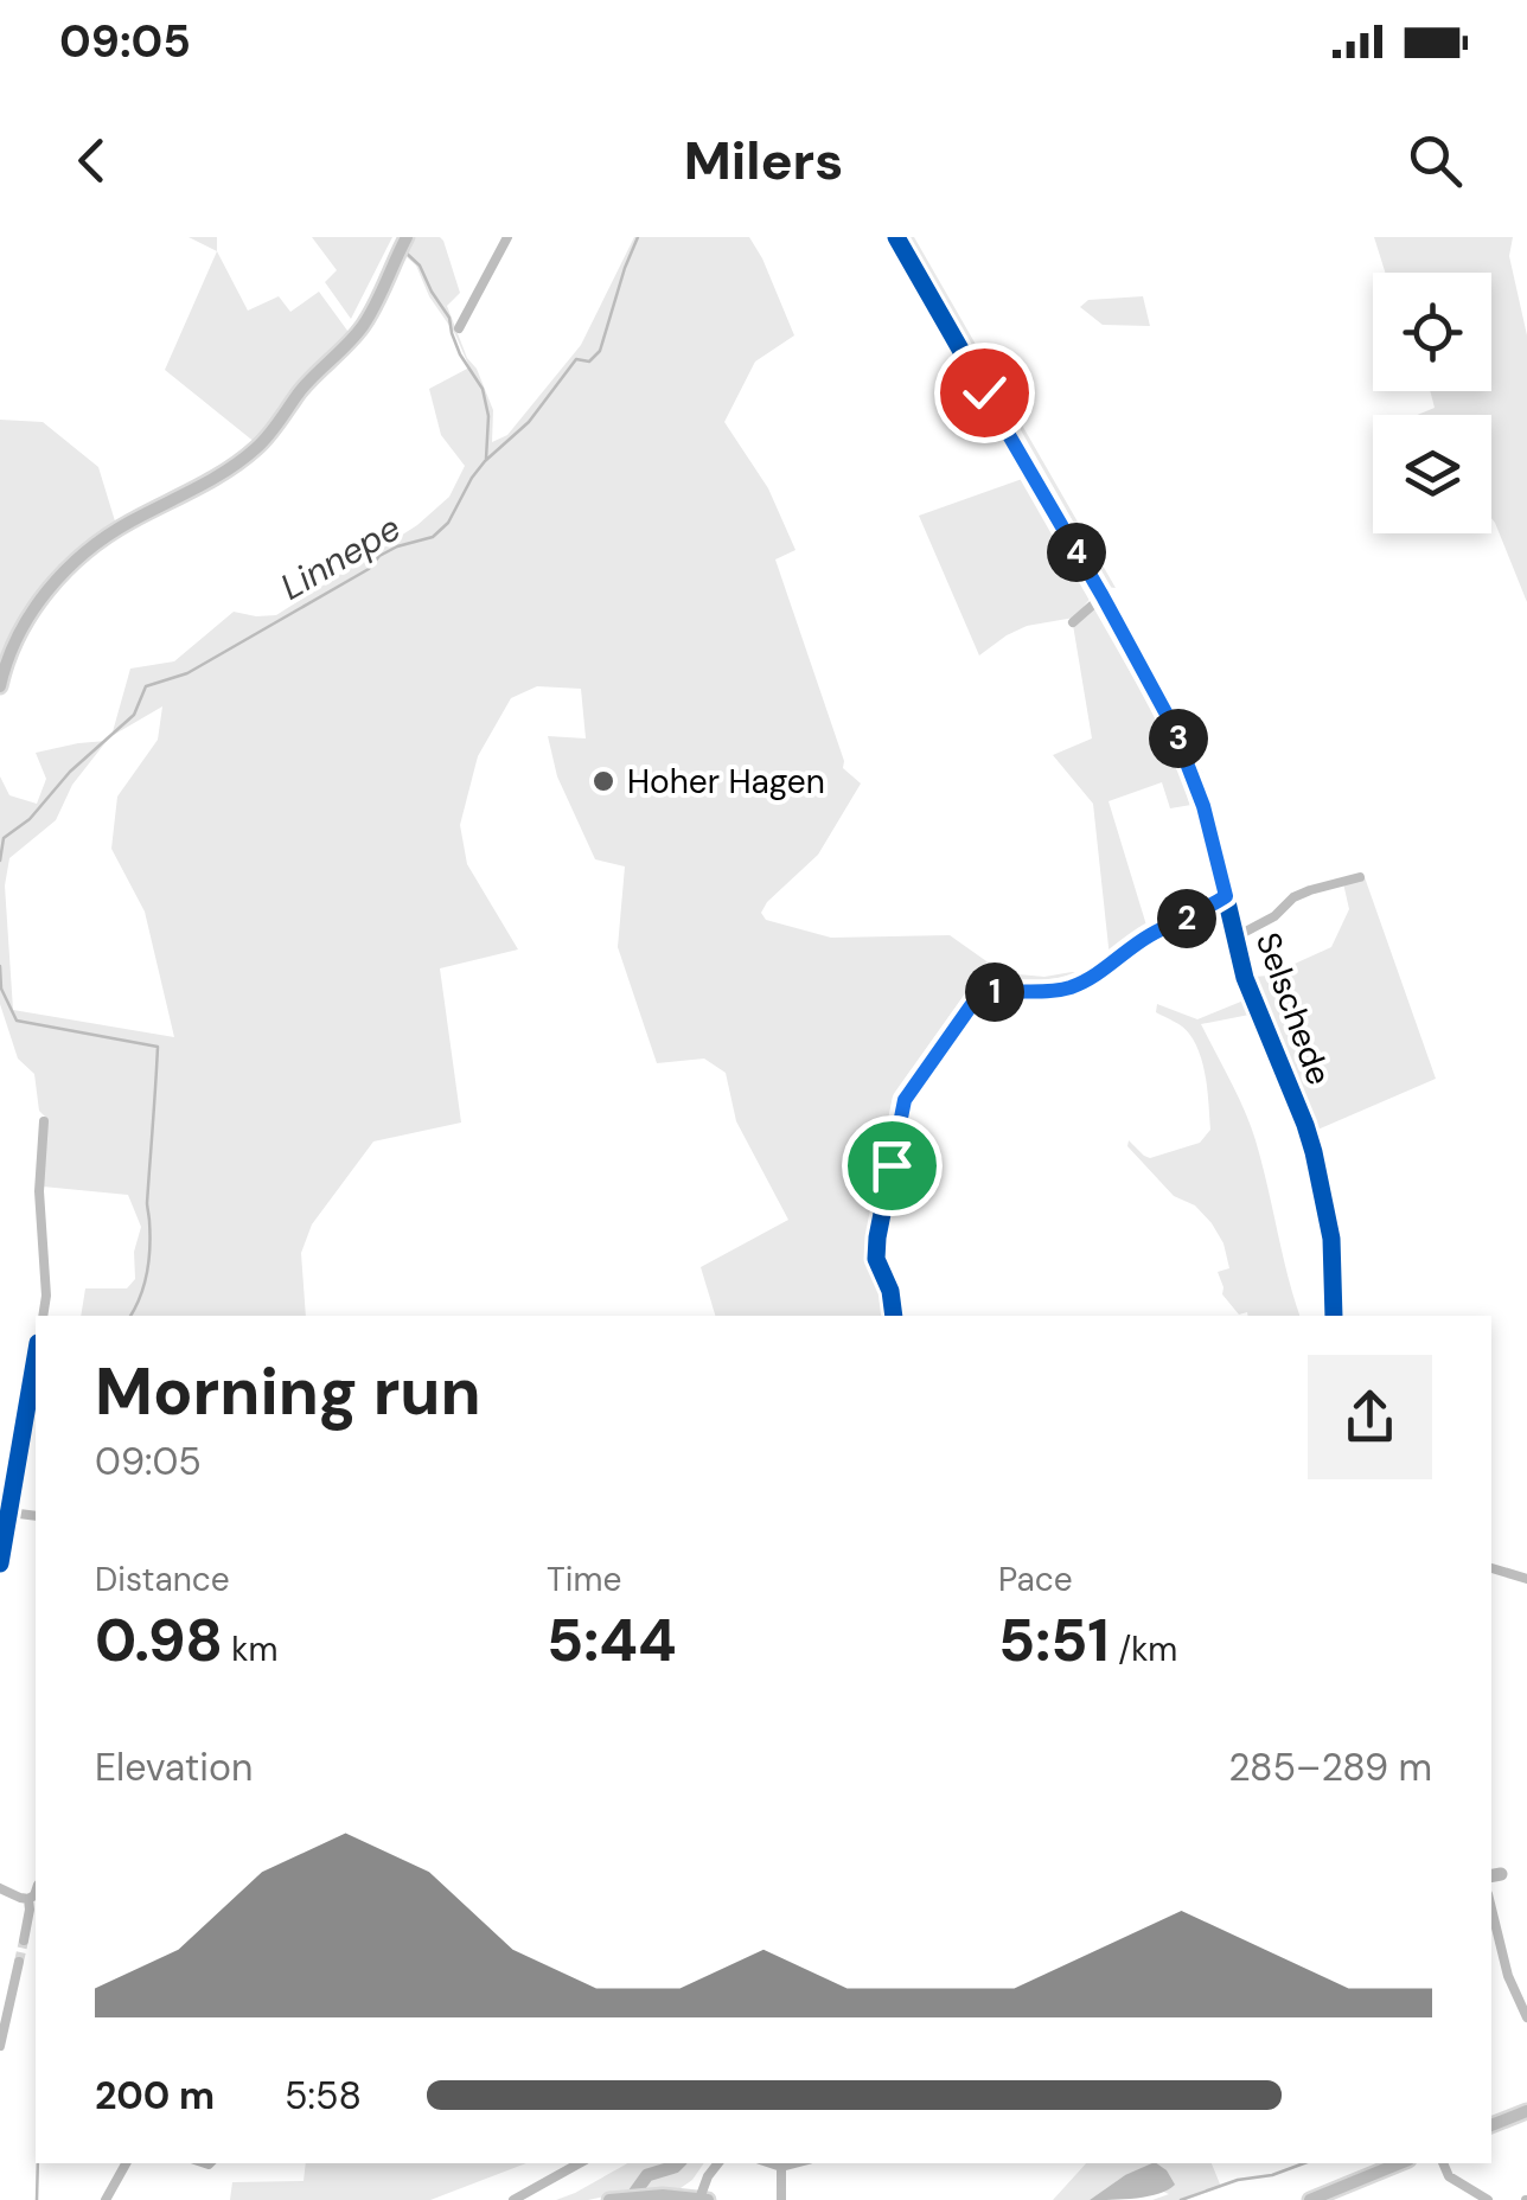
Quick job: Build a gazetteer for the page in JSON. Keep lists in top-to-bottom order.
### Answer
{
  "streets": {
    "street": ["Selschede"]
  },
  "water": ["Linnepe"],
  "places": ["Hoher Hagen"],
  "page": {
    "status": "09:05",
    "header": "Milers",
    "pins": [
      "4",
      "3",
      "2",
      "1"
    ],
    "heading": ["Morning run", "09:05"],
    "stats": [
      ["Distance", "0.98 km"],
      ["Time", "5:44"],
      ["Pace", "5:51 /km"]
    ],
    "chart": ["Elevation", "285–289 m"],
    "list": [
      {
        "name": "200 m",
        "note": "5:58"
      }
    ]
  }
}
